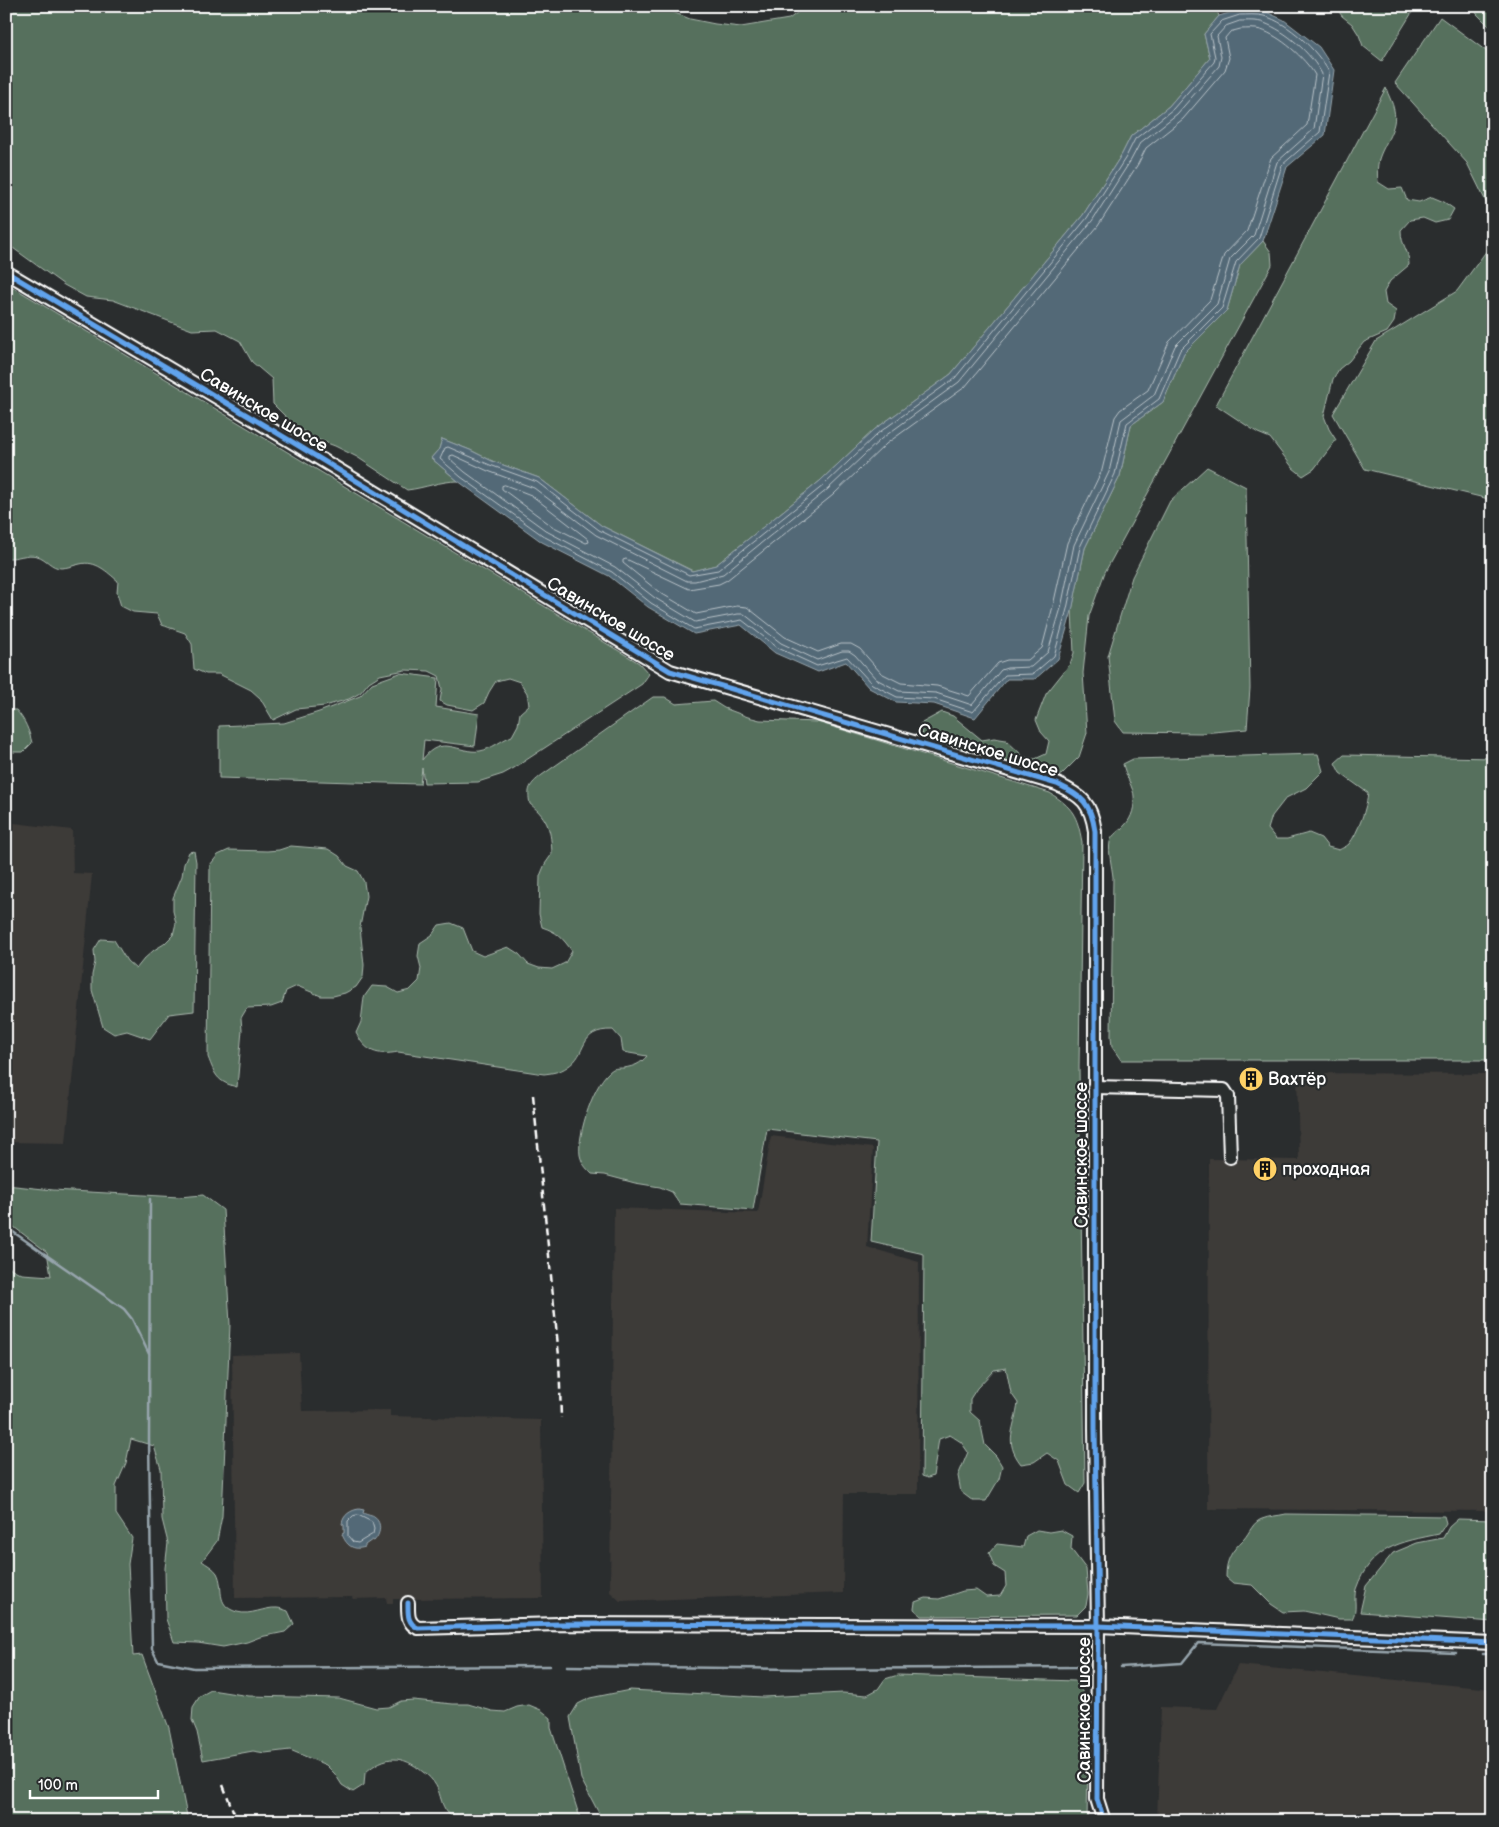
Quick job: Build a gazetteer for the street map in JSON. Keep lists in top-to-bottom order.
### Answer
{
  "streets": {
    "street": ["Савинское шоссе"]
  },
  "places": {
    "building": ["Вахтёр", "проходная"]
  },
  "scale_bar": "100 m"
}
